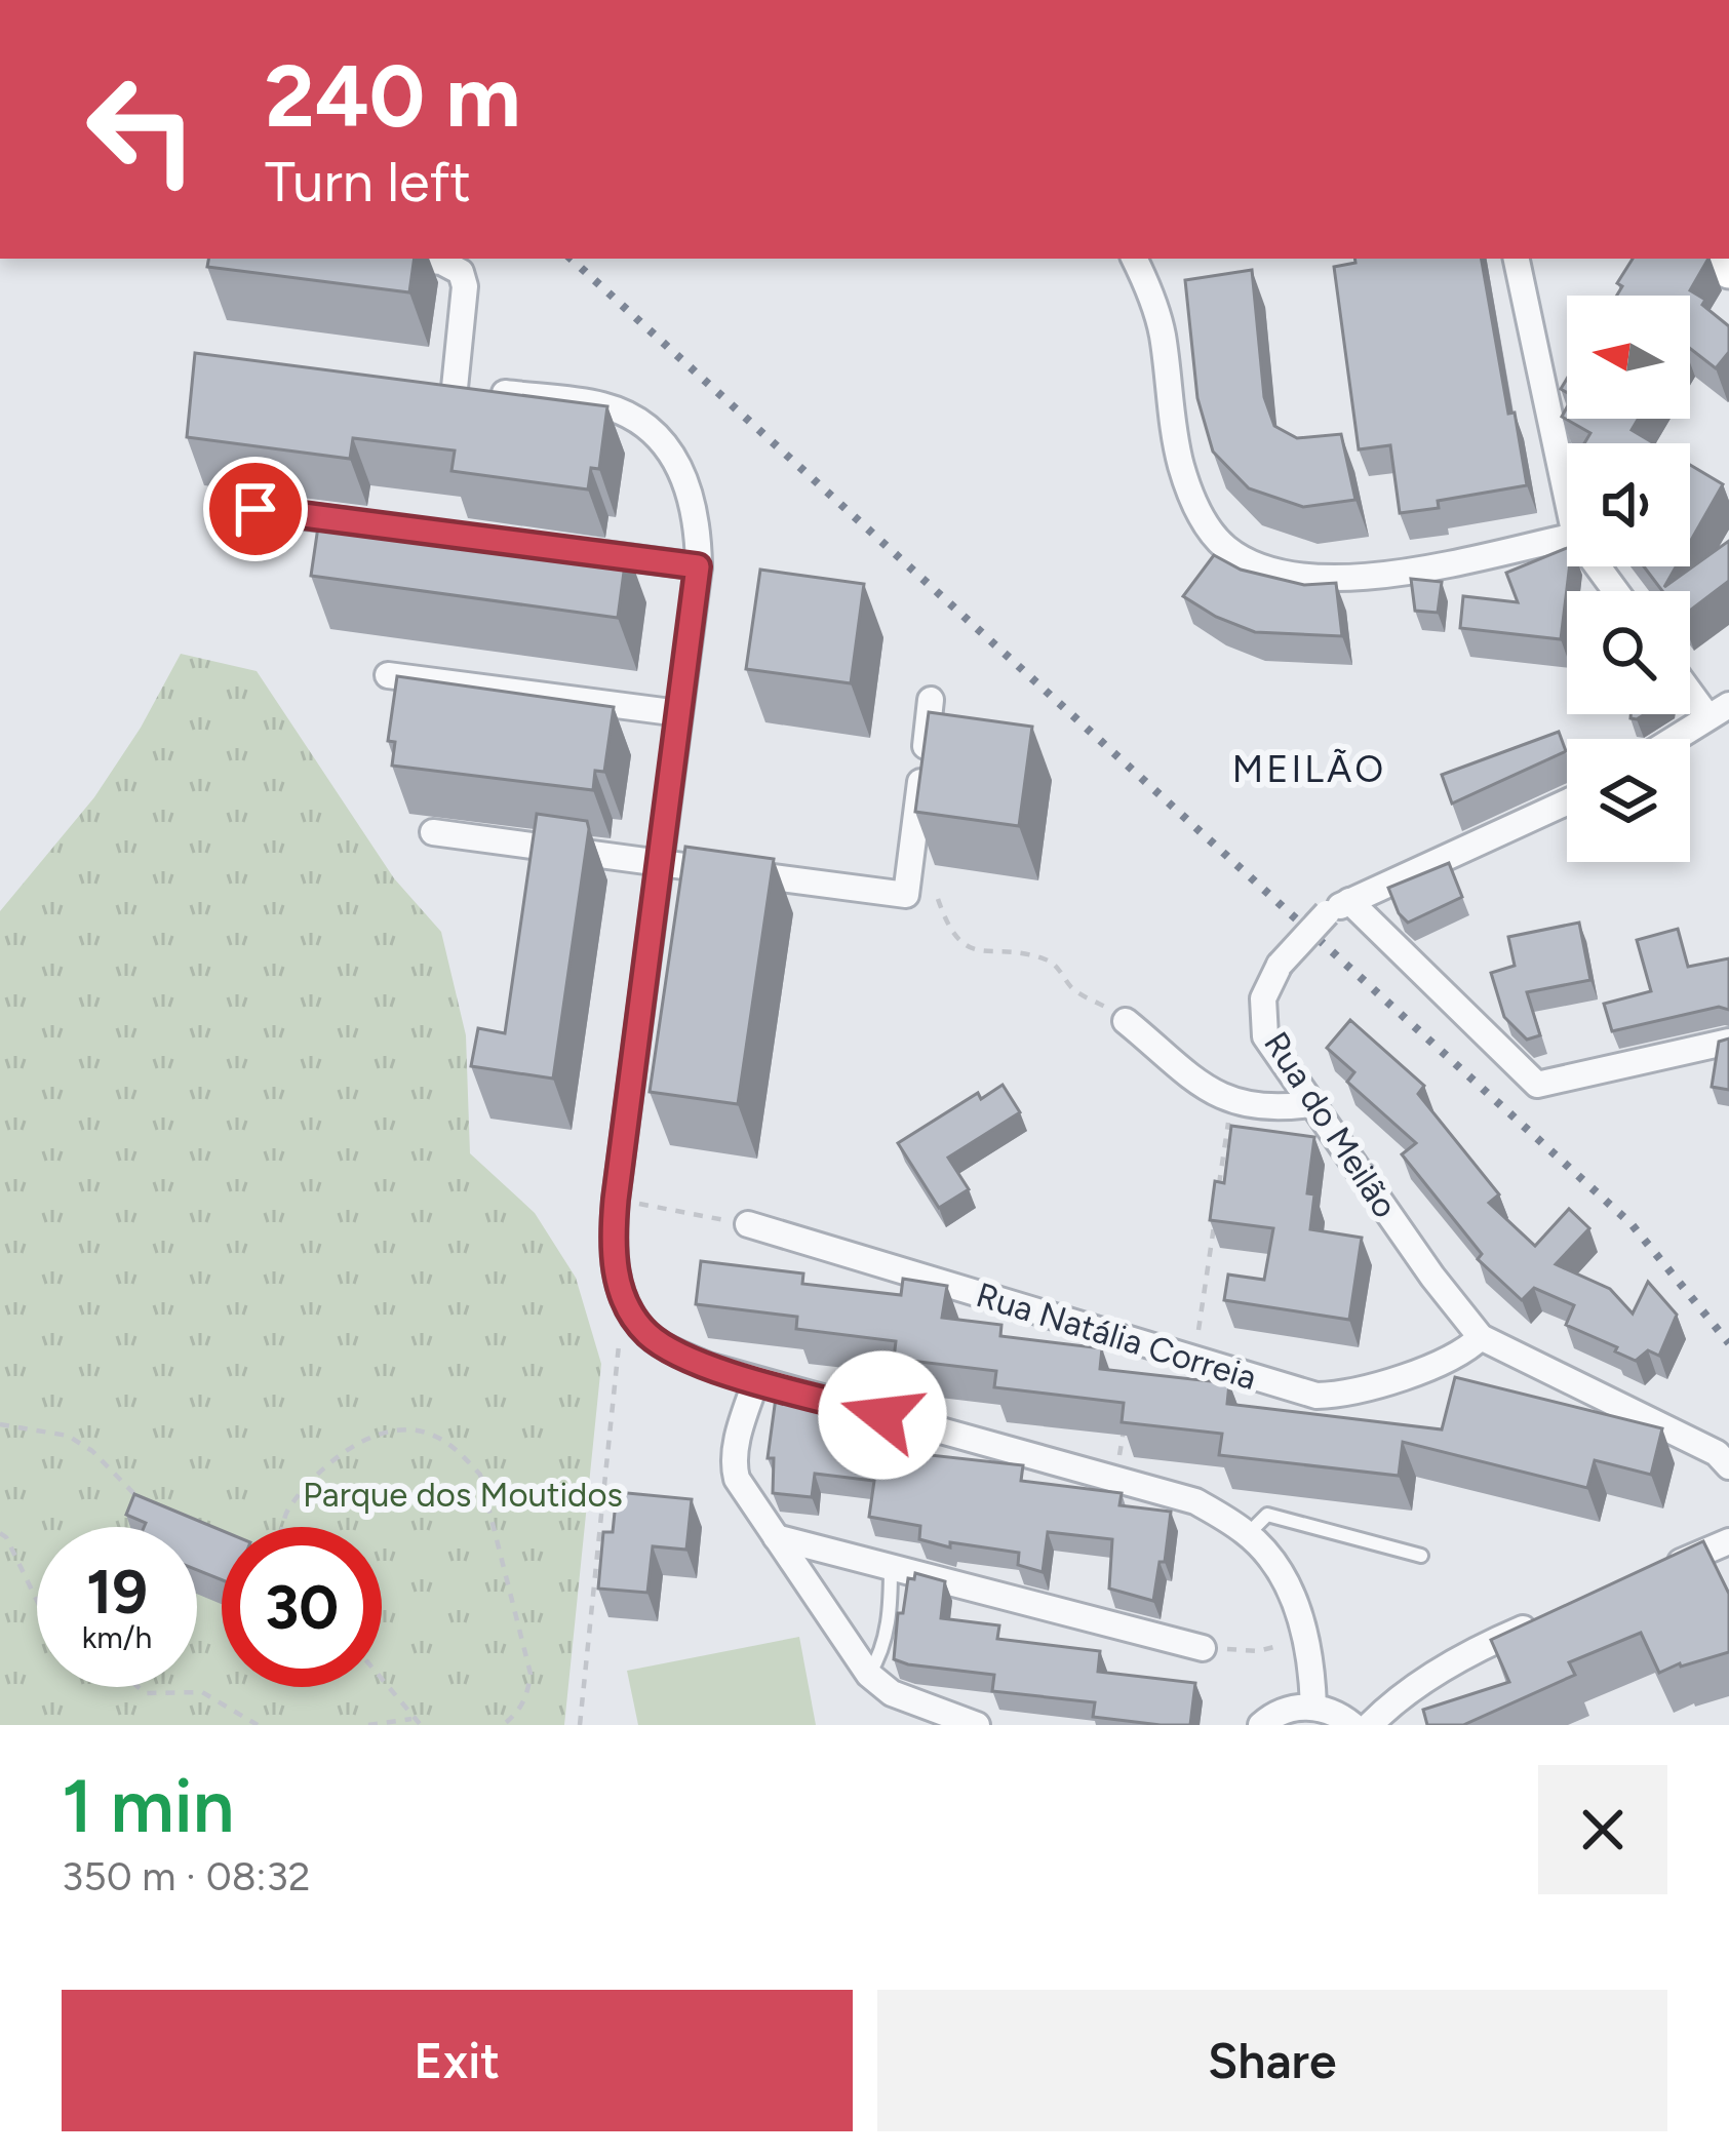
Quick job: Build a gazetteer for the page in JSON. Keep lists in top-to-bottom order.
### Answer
{
  "streets": {
    "street": ["Rua do Meilão", "Rua Natália Correia"]
  },
  "crossings": [
    ["Rua do Meilão", "Rua Natália Correia"]
  ],
  "districts": ["MEILÃO"],
  "parks": ["Parque dos Moutidos"],
  "north": "left",
  "page": {
    "turn": ["240 m", "Turn left"],
    "speed": "19 km/h",
    "limit": "30",
    "heading": ["1 min", "350 m · 08:32"],
    "buttons": ["Exit", "Share"]
  }
}
